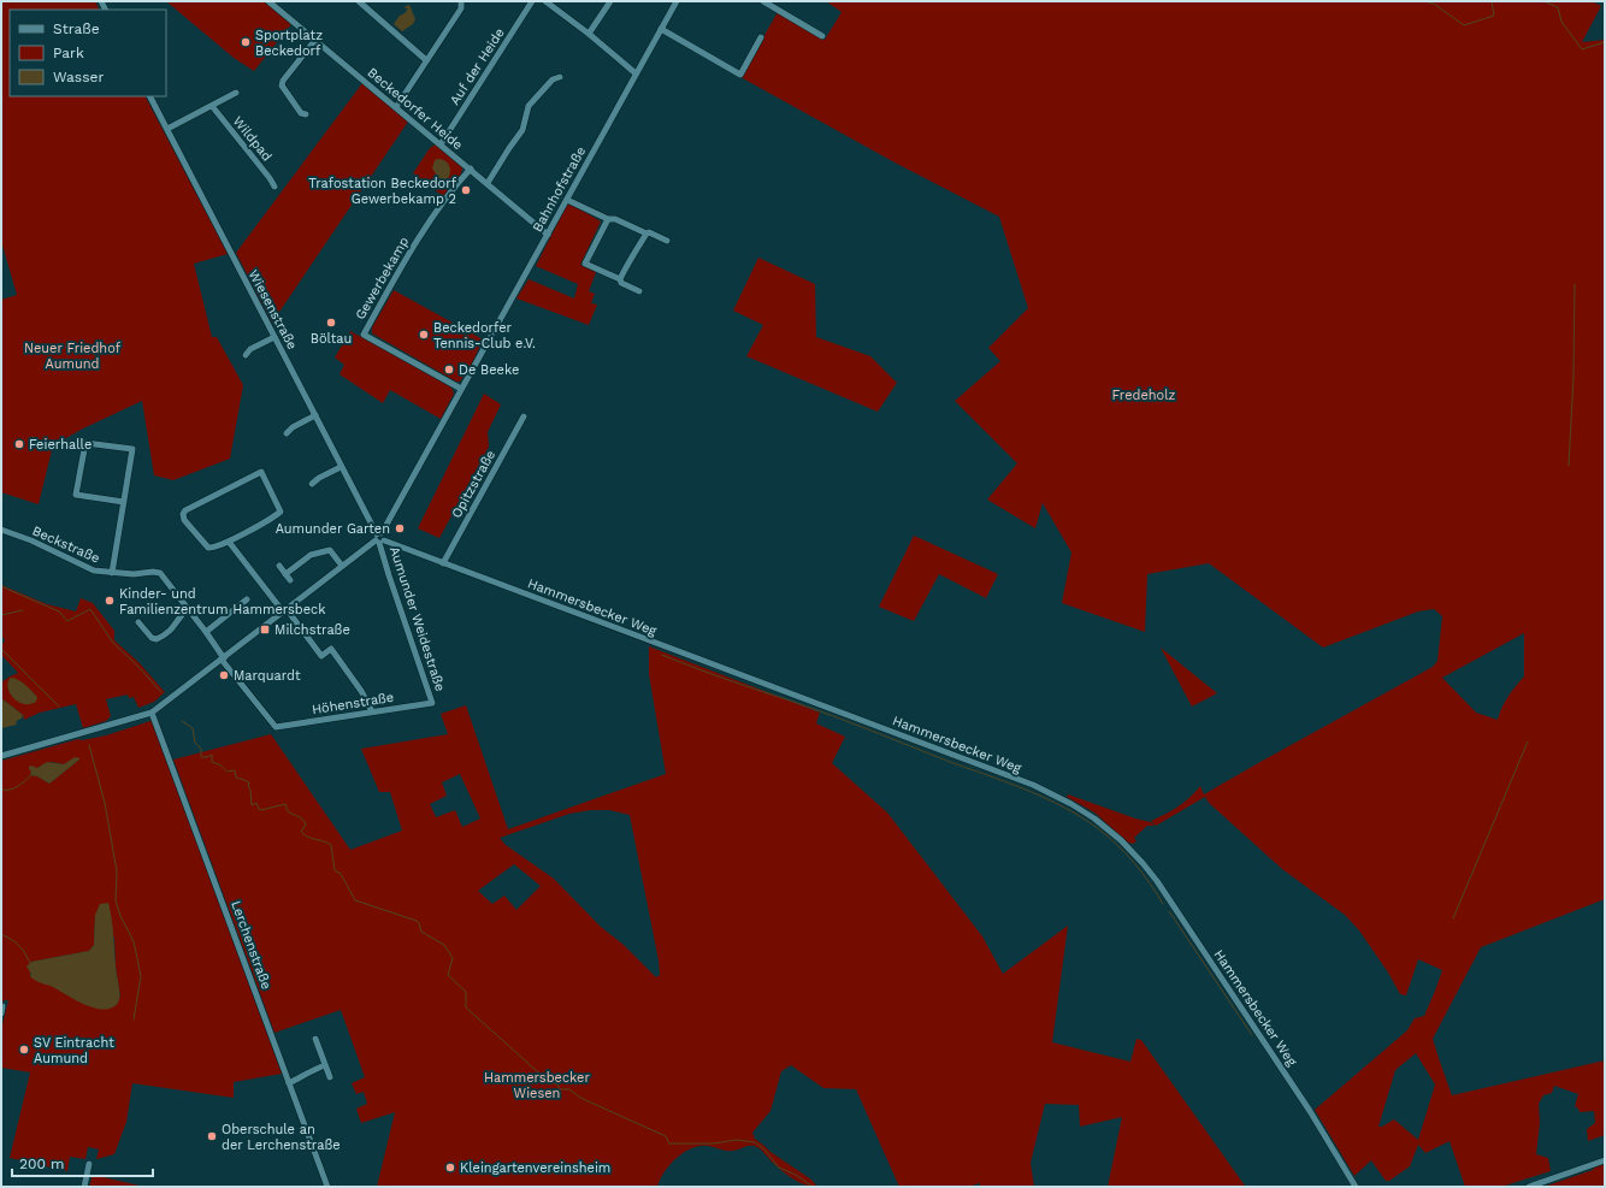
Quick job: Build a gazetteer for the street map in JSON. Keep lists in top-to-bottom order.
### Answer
{
  "streets": {
    "street": [
      "Auf der Heide",
      "Beckedorfer Heide",
      "Wildpad",
      "Bahnhofstraße",
      "Gewerbekamp",
      "Wiesenstraße",
      "Opitzstraße",
      "Beckstraße",
      "Hammersbecker Weg",
      "Aumunder Weidestraße",
      "Höhenstraße",
      "Lerchenstraße"
    ]
  },
  "crossings": [
    ["Auf der Heide", "Beckedorfer Heide"],
    ["Beckedorfer Heide", "Bahnhofstraße"],
    ["Beckedorfer Heide", "Gewerbekamp"],
    ["Bahnhofstraße", "Gewerbekamp"],
    ["Bahnhofstraße", "Wiesenstraße"],
    ["Bahnhofstraße", "Hammersbecker Weg"],
    ["Bahnhofstraße", "Aumunder Weidestraße"],
    ["Wiesenstraße", "Hammersbecker Weg"],
    ["Wiesenstraße", "Aumunder Weidestraße"],
    ["Opitzstraße", "Hammersbecker Weg"],
    ["Beckstraße", "Höhenstraße"],
    ["Hammersbecker Weg", "Aumunder Weidestraße"],
    ["Aumunder Weidestraße", "Höhenstraße"]
  ],
  "parks": ["Neuer Friedhof Aumund", "Fredeholz", "Hammersbecker Wiesen"],
  "places": {
    "other": [
      "Sportplatz Beckedorf",
      "Trafostation Beckedorf Gewerbekamp 2",
      "Böltau",
      "Beckedorfer Tennis-Club e.V.",
      "De Beeke",
      "Feierhalle",
      "Aumunder Garten",
      "Kinder- und Familienzentrum Hammersbeck",
      "Marquardt",
      "SV Eintracht Aumund",
      "Oberschule an der Lerchenstraße",
      "Kleingartenvereinsheim"
    ],
    "transit": ["Milchstraße"]
  },
  "legend": ["Straße", "Park", "Wasser"],
  "scale_bar": "200 m"
}
